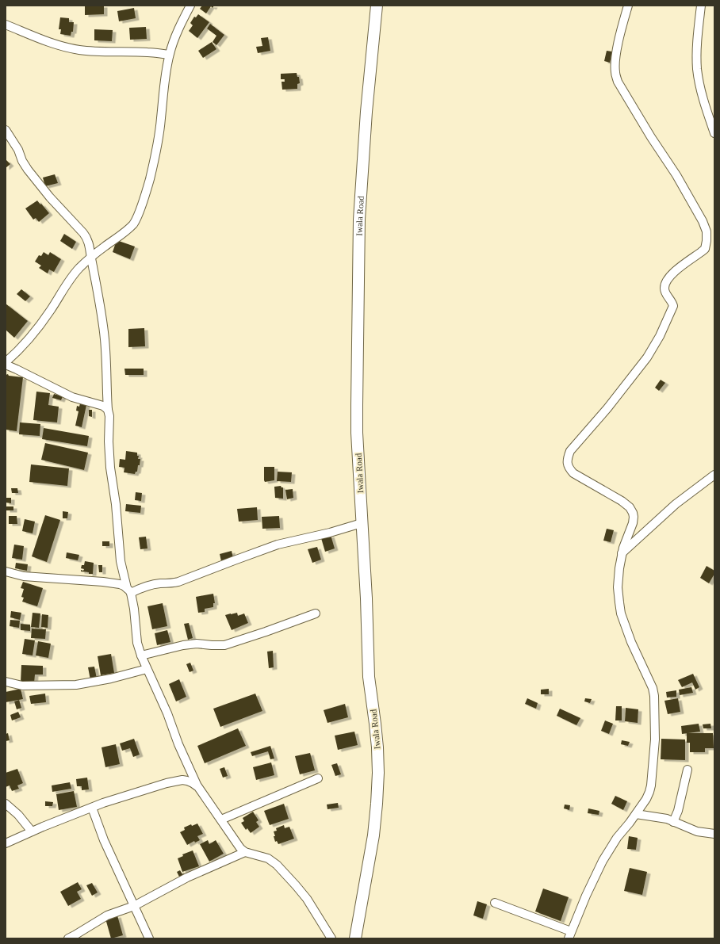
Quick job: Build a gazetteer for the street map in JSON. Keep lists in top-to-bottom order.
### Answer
{
  "streets": {
    "street": ["Iwala Road"]
  }
}
